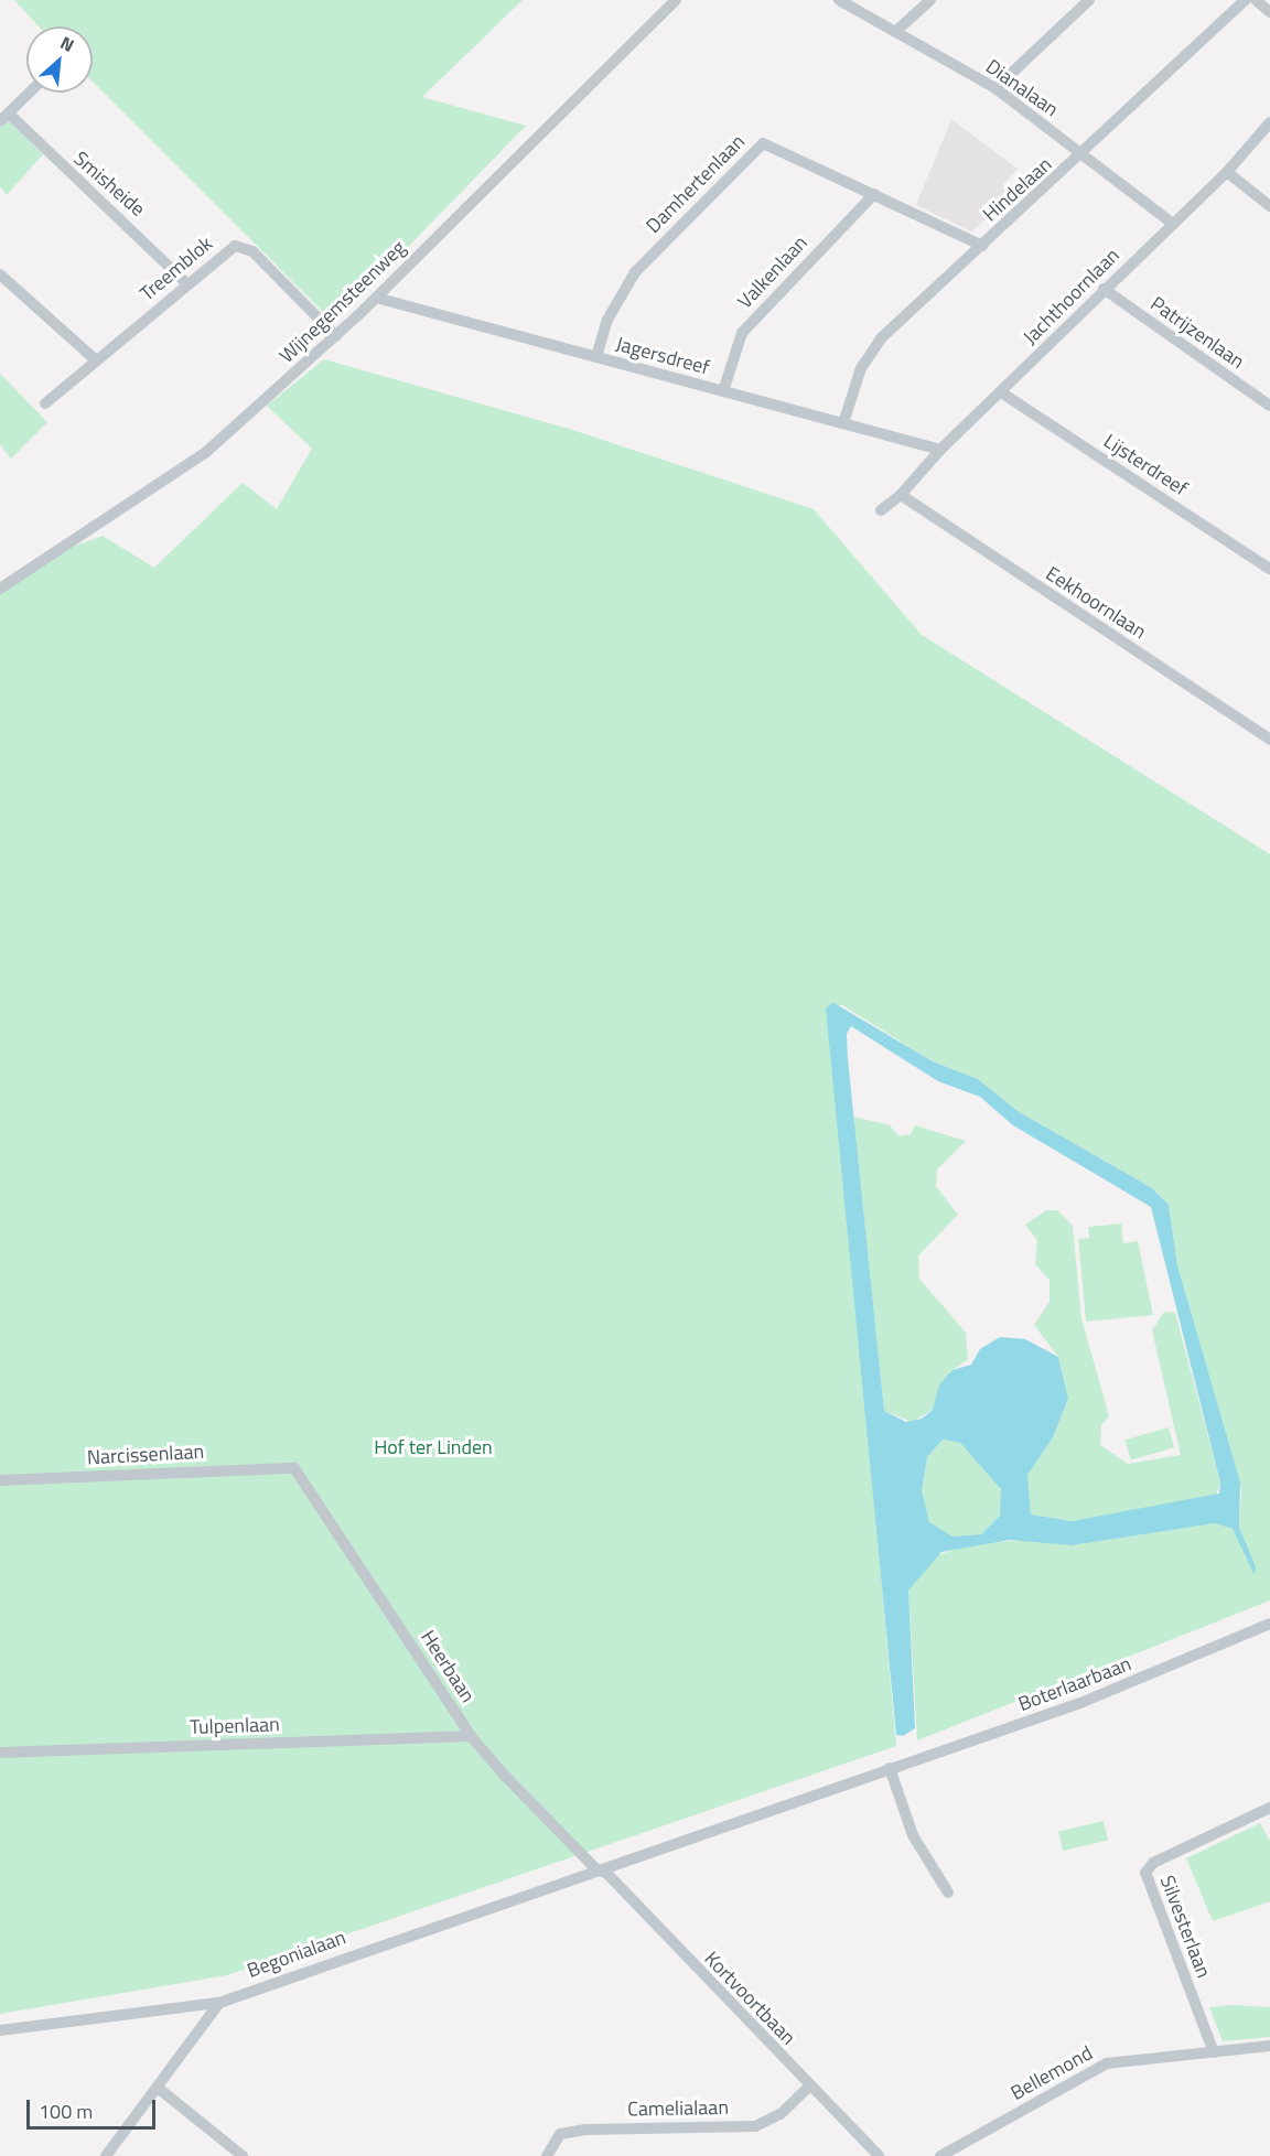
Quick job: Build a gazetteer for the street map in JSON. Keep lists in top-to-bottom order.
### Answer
{
  "streets": {
    "street": [
      "Dianalaan",
      "Smisheide",
      "Damhertenlaan",
      "Hindelaan",
      "Treemblok",
      "Valkenlaan",
      "Jachthoornlaan",
      "Wijnegemsteenweg",
      "Patrijzenlaan",
      "Jagersdreef",
      "Lijsterdreef",
      "Eekhoornlaan",
      "Narcissenlaan",
      "Heerbaan",
      "Boterlaarbaan",
      "Tulpenlaan",
      "Silvesterlaan",
      "Begonialaan",
      "Kortvoortbaan",
      "Bellemond",
      "Camelialaan"
    ]
  },
  "crossings": [
    ["Dianalaan", "Hindelaan"],
    ["Dianalaan", "Jachthoornlaan"],
    ["Smisheide", "Treemblok"],
    ["Damhertenlaan", "Hindelaan"],
    ["Damhertenlaan", "Valkenlaan"],
    ["Damhertenlaan", "Jagersdreef"],
    ["Hindelaan", "Jagersdreef"],
    ["Treemblok", "Wijnegemsteenweg"],
    ["Valkenlaan", "Jagersdreef"],
    ["Jachthoornlaan", "Patrijzenlaan"],
    ["Jachthoornlaan", "Jagersdreef"],
    ["Jachthoornlaan", "Lijsterdreef"],
    ["Jachthoornlaan", "Eekhoornlaan"],
    ["Wijnegemsteenweg", "Jagersdreef"],
    ["Narcissenlaan", "Heerbaan"],
    ["Heerbaan", "Boterlaarbaan"],
    ["Heerbaan", "Tulpenlaan"],
    ["Heerbaan", "Begonialaan"],
    ["Heerbaan", "Kortvoortbaan"],
    ["Boterlaarbaan", "Begonialaan"],
    ["Boterlaarbaan", "Kortvoortbaan"],
    ["Silvesterlaan", "Bellemond"],
    ["Begonialaan", "Kortvoortbaan"],
    ["Kortvoortbaan", "Camelialaan"]
  ],
  "parks": ["Hof ter Linden"],
  "scale_bar": "100 m",
  "north": "top right"
}
